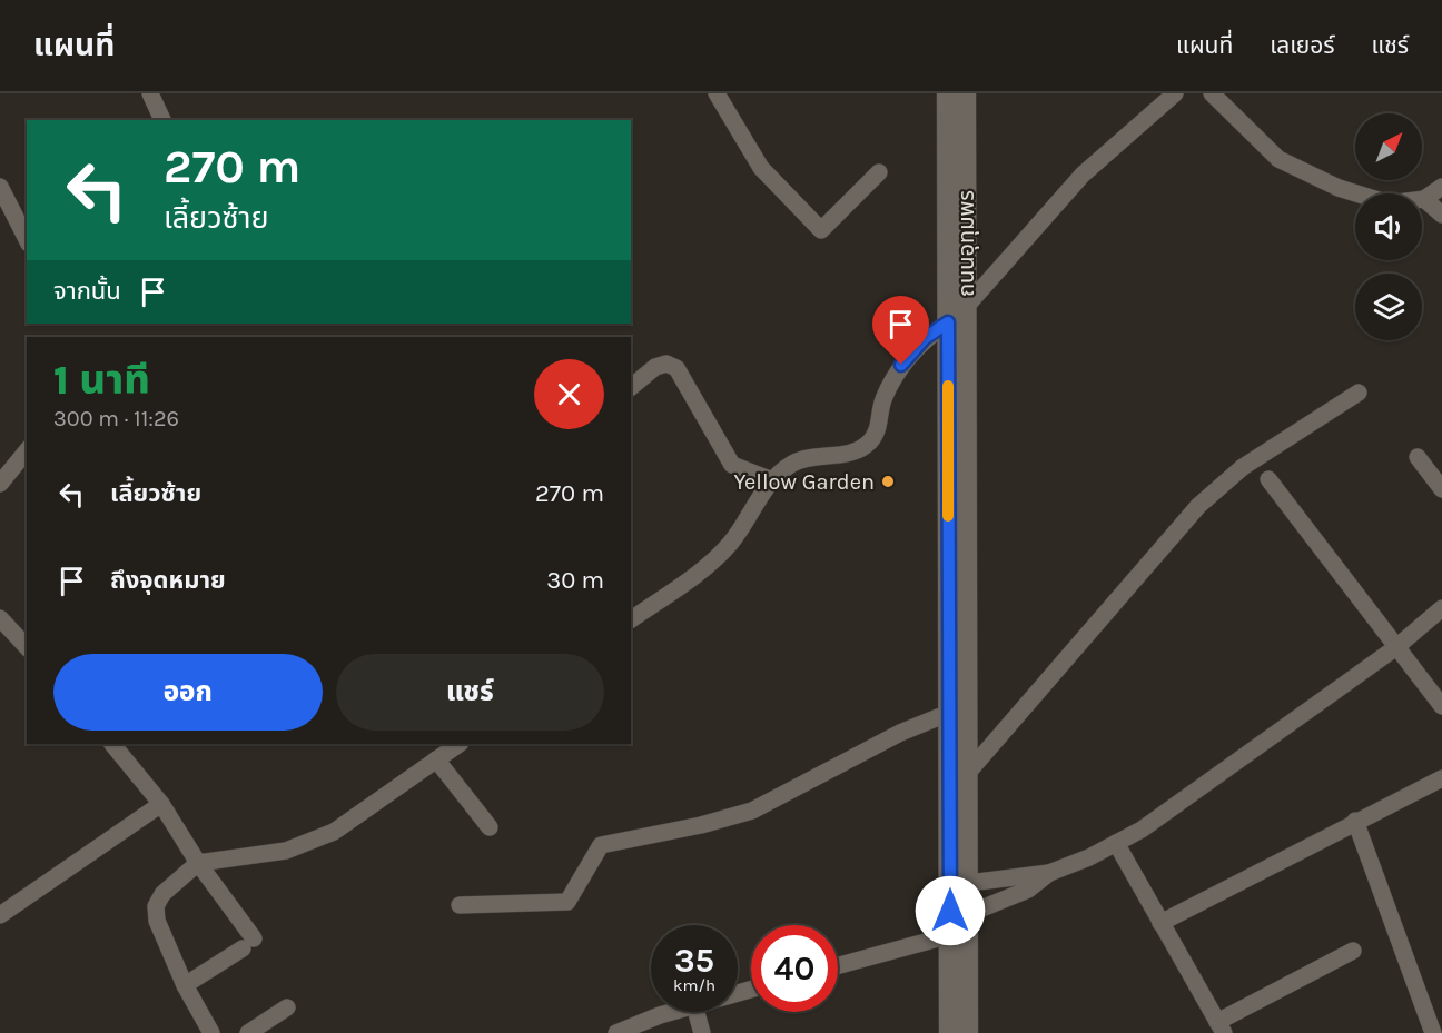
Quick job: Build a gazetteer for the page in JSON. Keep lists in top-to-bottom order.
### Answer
{
  "streets": {
    "street": ["ถนนอุทุมพร"]
  },
  "places": ["Yellow Garden"],
  "north": "top right",
  "page": {
    "header": "แผนที่",
    "nav": ["แผนที่", "เลเยอร์", "แชร์"],
    "turn": ["270 m", "เลี้ยวซ้าย"],
    "then": "จากนั้น",
    "heading": ["1 นาที", "300 m · 11:26"],
    "list": [
      {
        "name": "เลี้ยวซ้าย",
        "value": "270 m"
      },
      {
        "name": "ถึงจุดหมาย",
        "value": "30 m"
      }
    ],
    "buttons": ["ออก", "แชร์"],
    "speed": "35 km/h",
    "limit": "40"
  }
}
